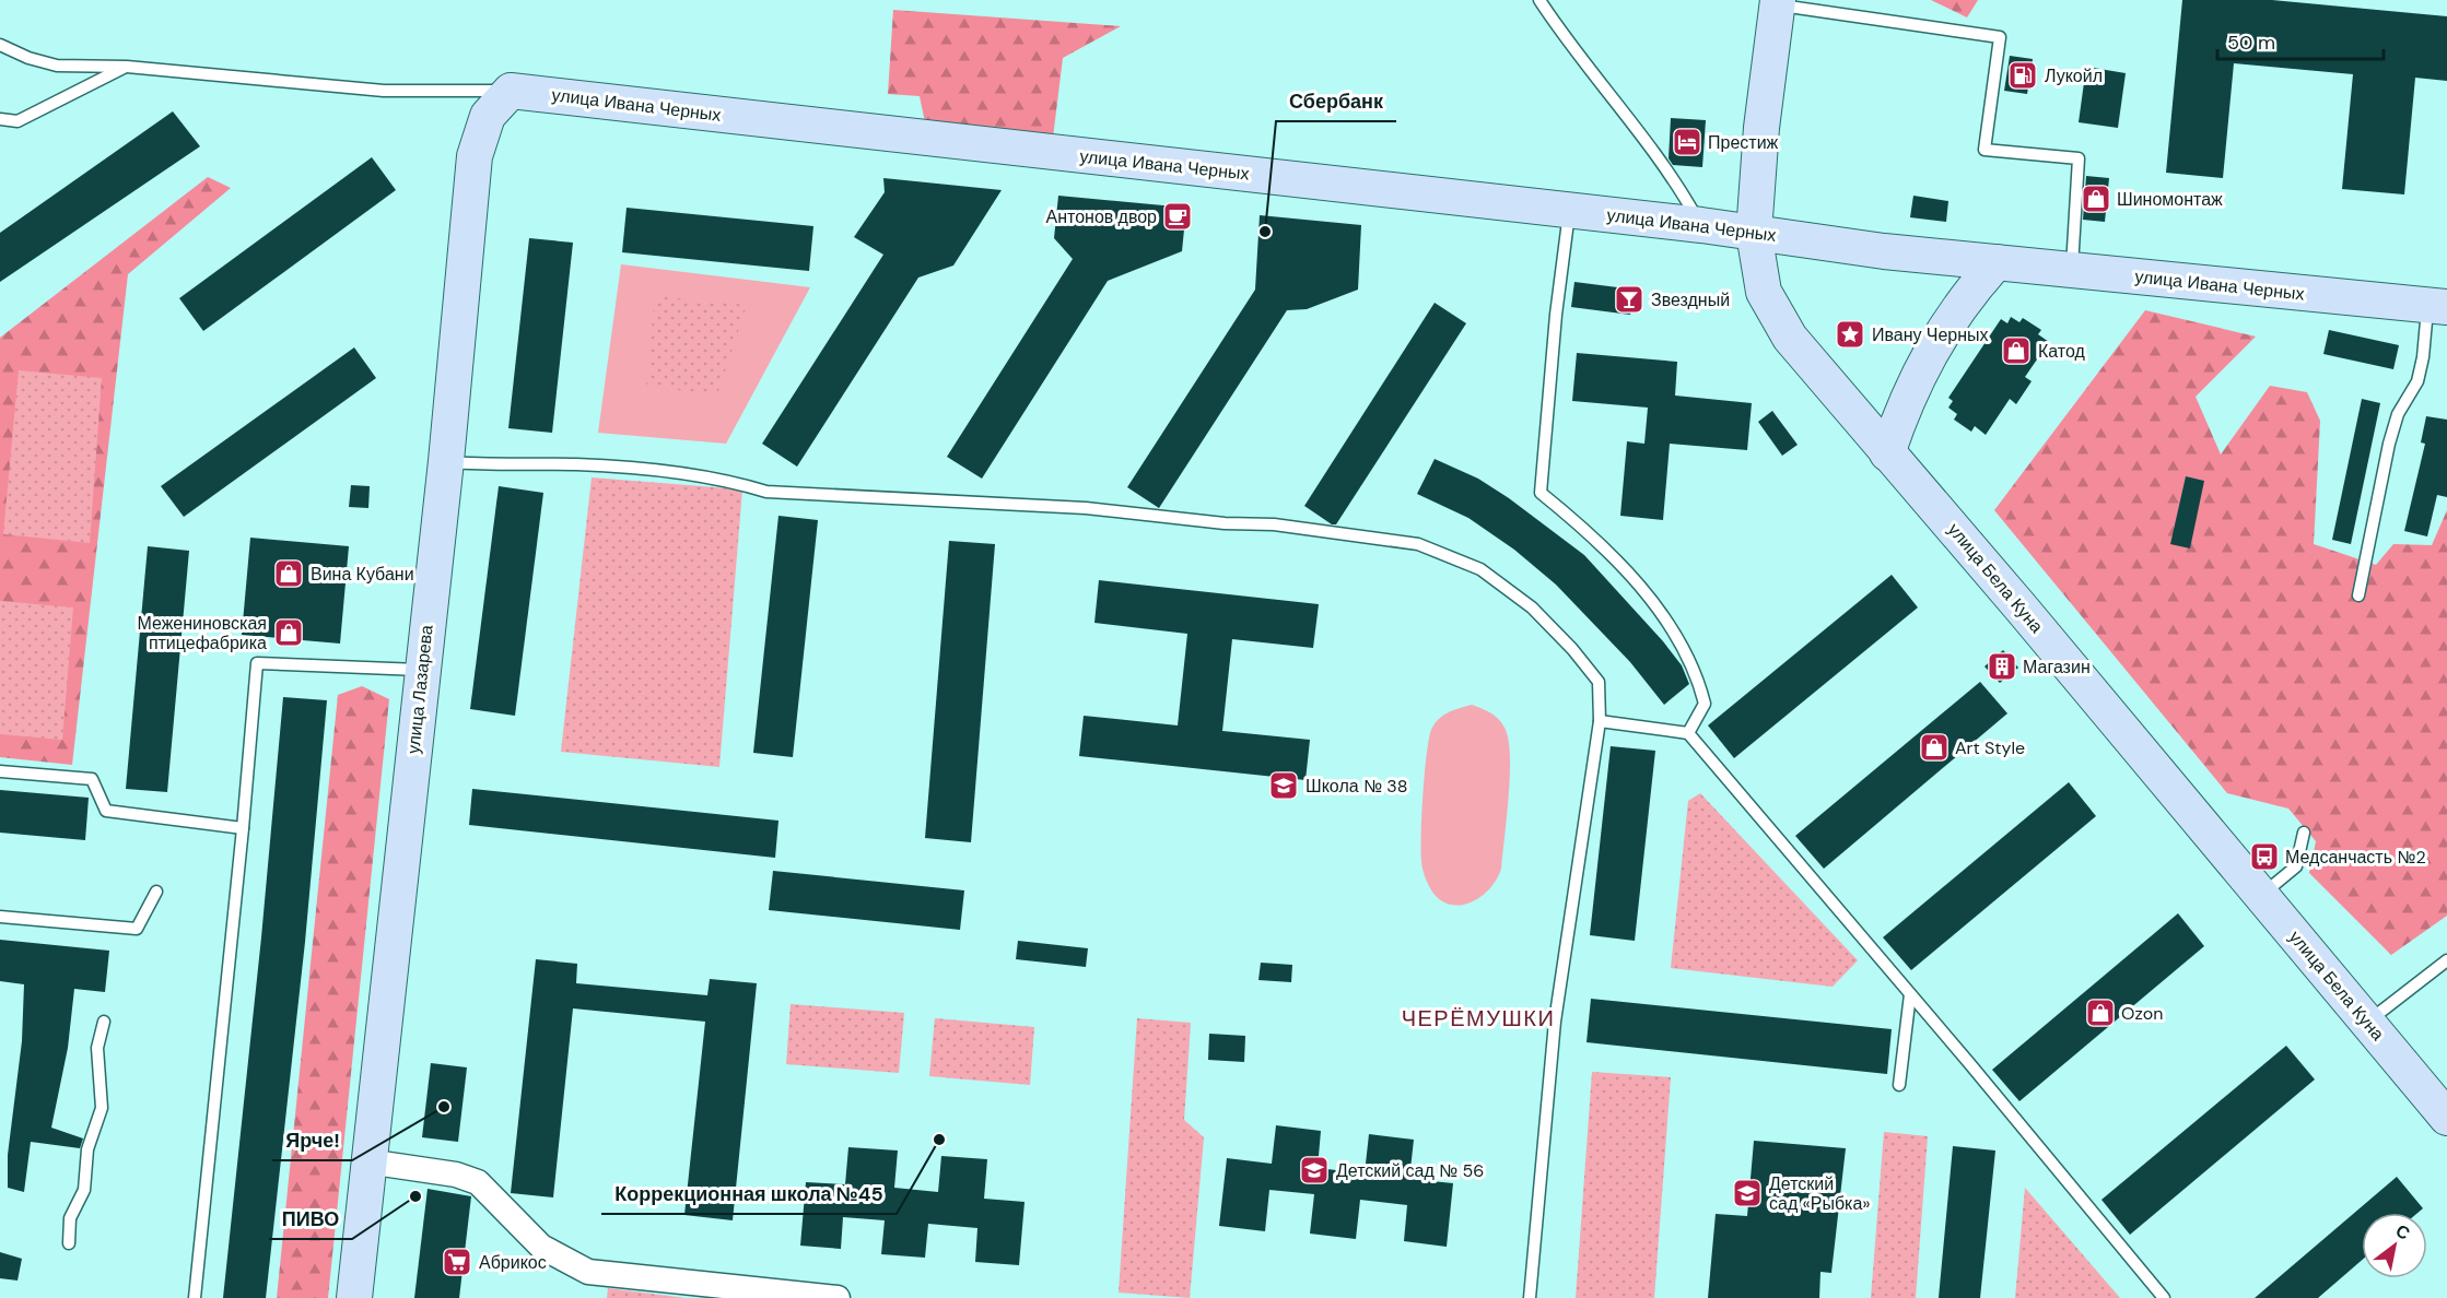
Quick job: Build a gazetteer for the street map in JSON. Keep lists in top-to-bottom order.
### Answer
{
  "streets": {
    "street": ["улица Ивана Черных", "улица Бела Куна", "улица Лазарева"]
  },
  "crossings": [
    ["улица Ивана Черных", "улица Бела Куна"],
    ["улица Ивана Черных", "улица Лазарева"]
  ],
  "districts": ["ЧЕРЁМУШКИ"],
  "places": {
    "fuel station": ["Лукойл"],
    "hotel": ["Престиж"],
    "shop": [
      "Шиномонтаж",
      "Катод",
      "Вина Кубани",
      "Межениновская птицефабрика",
      "Art Style",
      "Ozon"
    ],
    "cafe": ["Антонов двор"],
    "other": [
      "Сбербанк",
      "Ярче!",
      "Коррекционная школа №45",
      "ПИВО"
    ],
    "bar": ["Звездный"],
    "place": ["Ивану Черных"],
    "building": ["Магазин"],
    "school or university": ["Школа № 38", "Детский сад № 56", "Детский сад «Рыбка»"],
    "bus stop": ["Медсанчасть №2"],
    "supermarket": ["Абрикос"]
  },
  "scale_bar": "50 m",
  "north": "top right"
}
